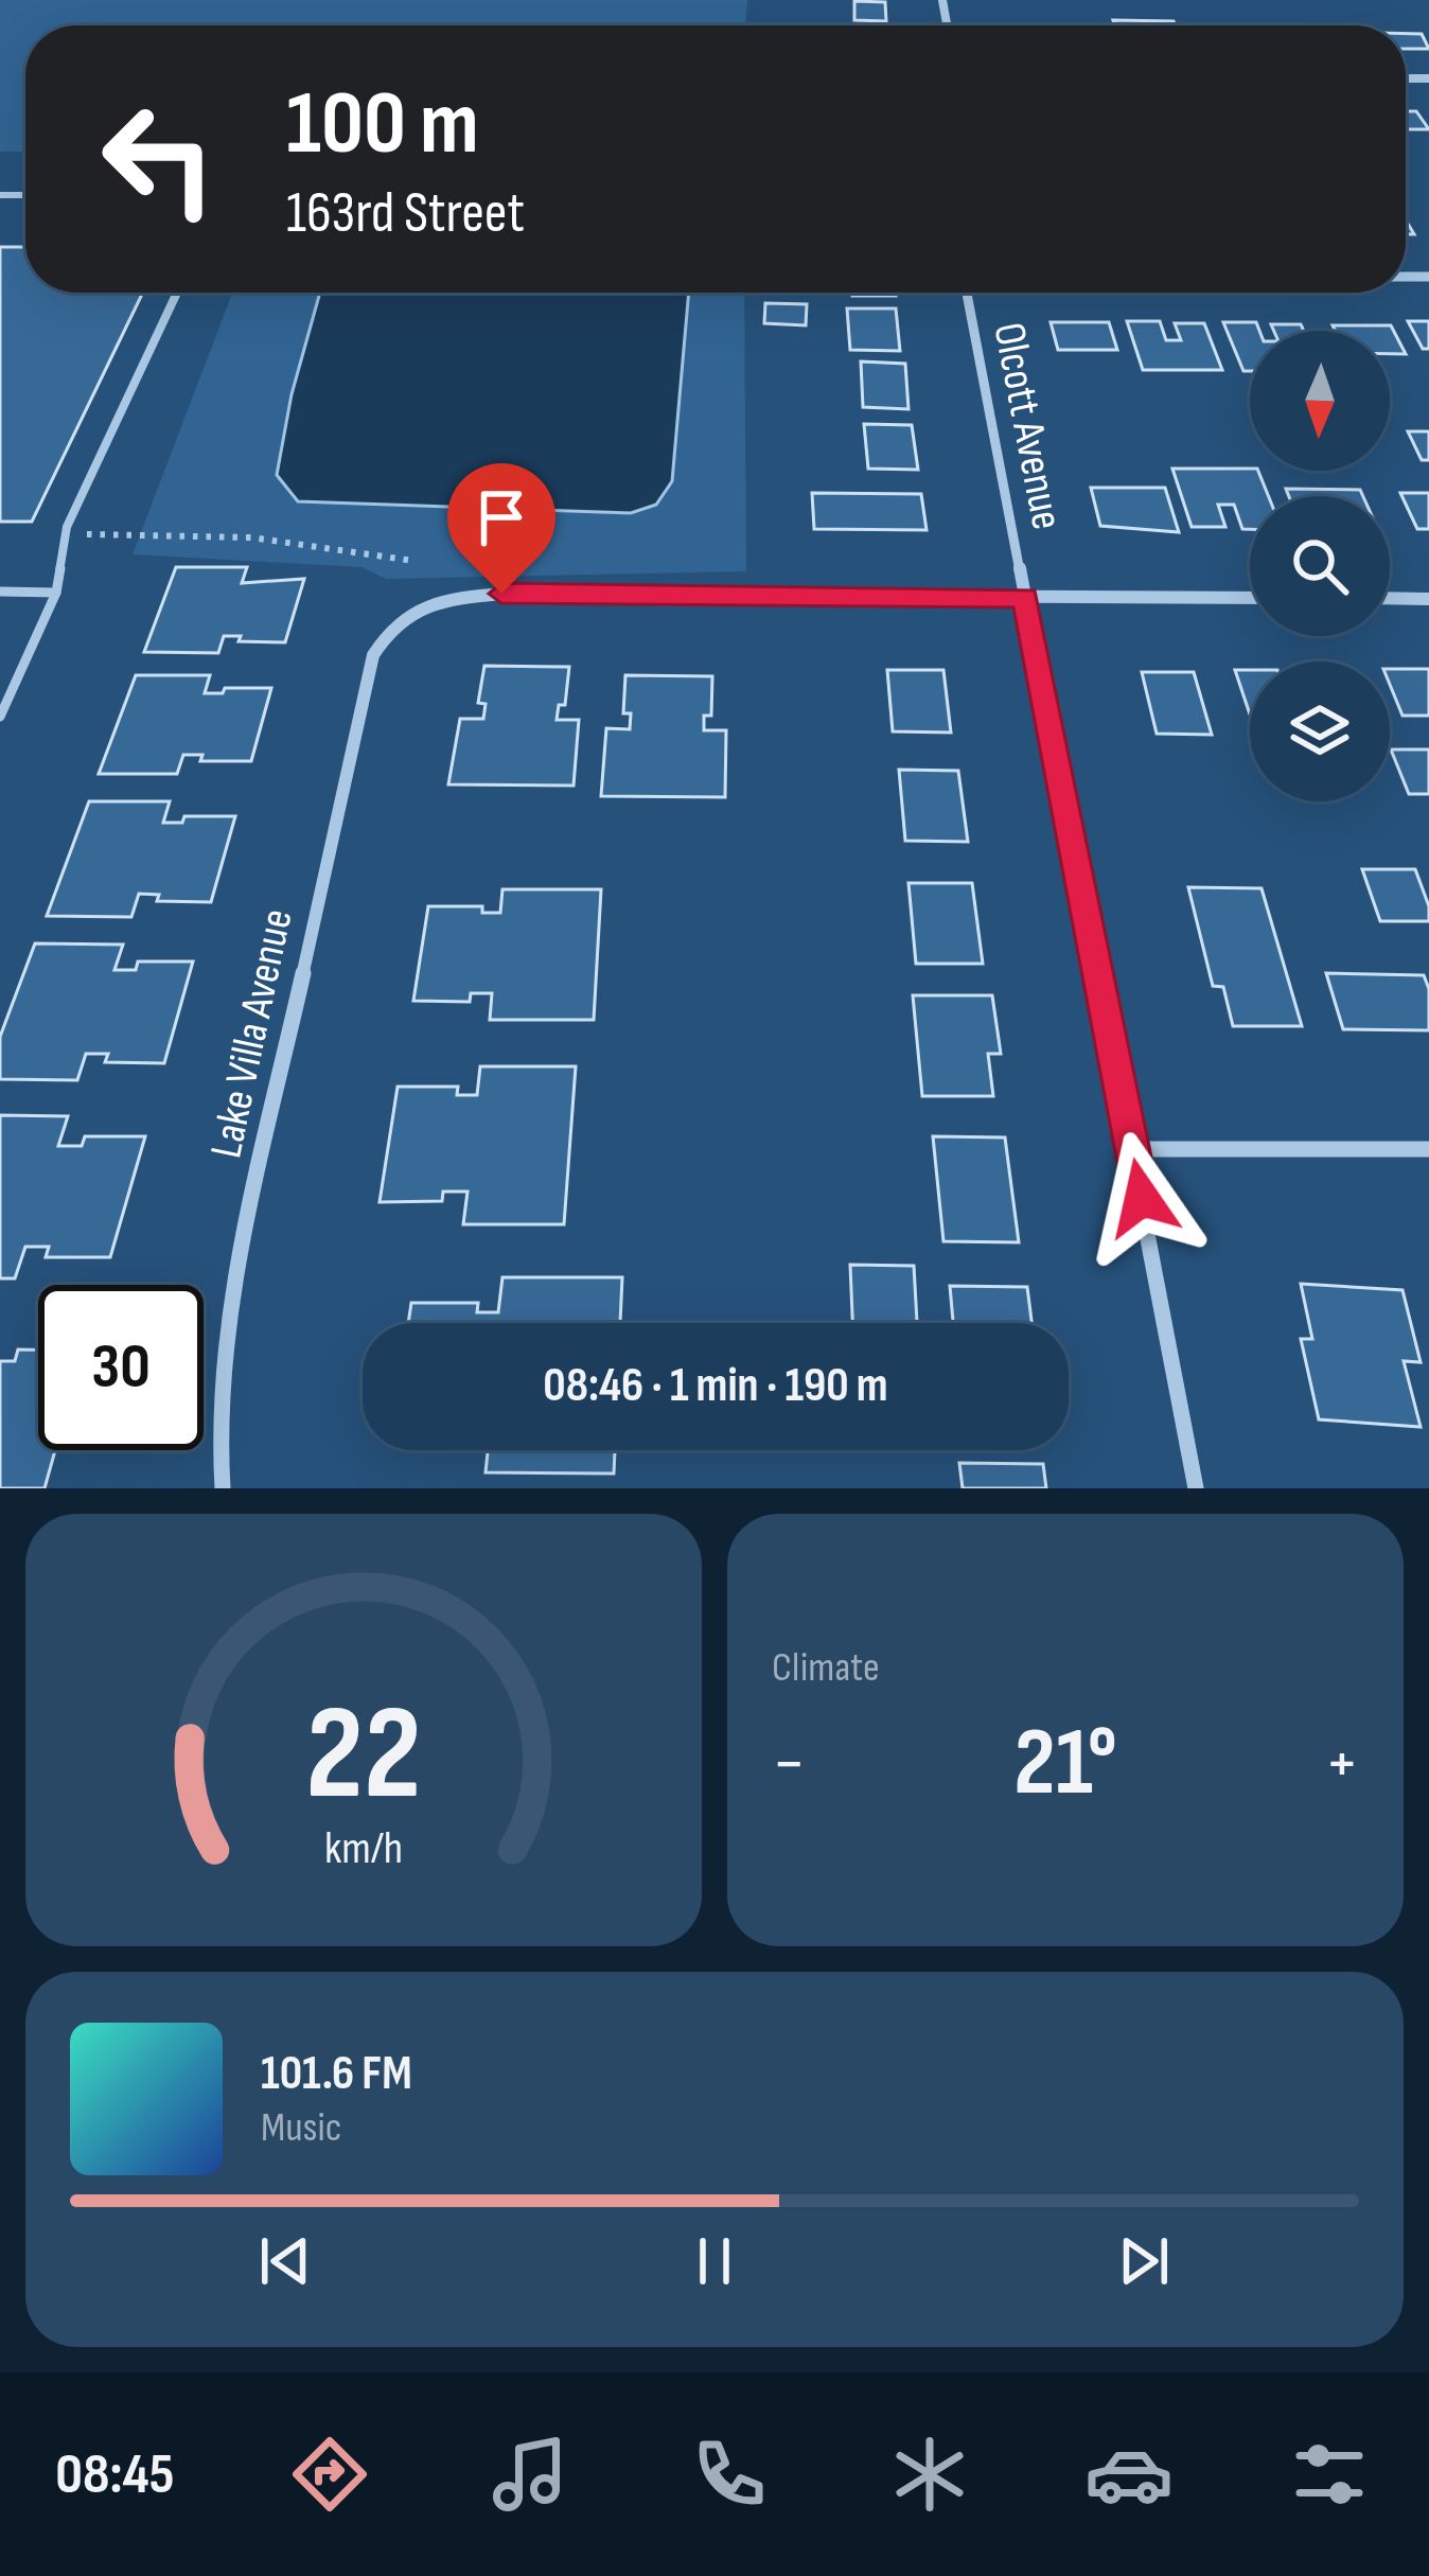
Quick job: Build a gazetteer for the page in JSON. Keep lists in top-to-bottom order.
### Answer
{
  "streets": {
    "street": ["Olcott Avenue", "Lake Villa Avenue"]
  },
  "crossings": [
    ["Olcott Avenue", "Lake Villa Avenue"]
  ],
  "north": "bottom",
  "page": {
    "turn": ["100 m", "163rd Street"],
    "limit": "30",
    "trip": "08:46 · 1 min · 190 m",
    "tile": "Climate",
    "heat": ["−", "21°", "+"],
    "song": ["101.6 FM", "Music"],
    "tabs": "08:45",
    "gauge": ["22", "km/h"]
  }
}
